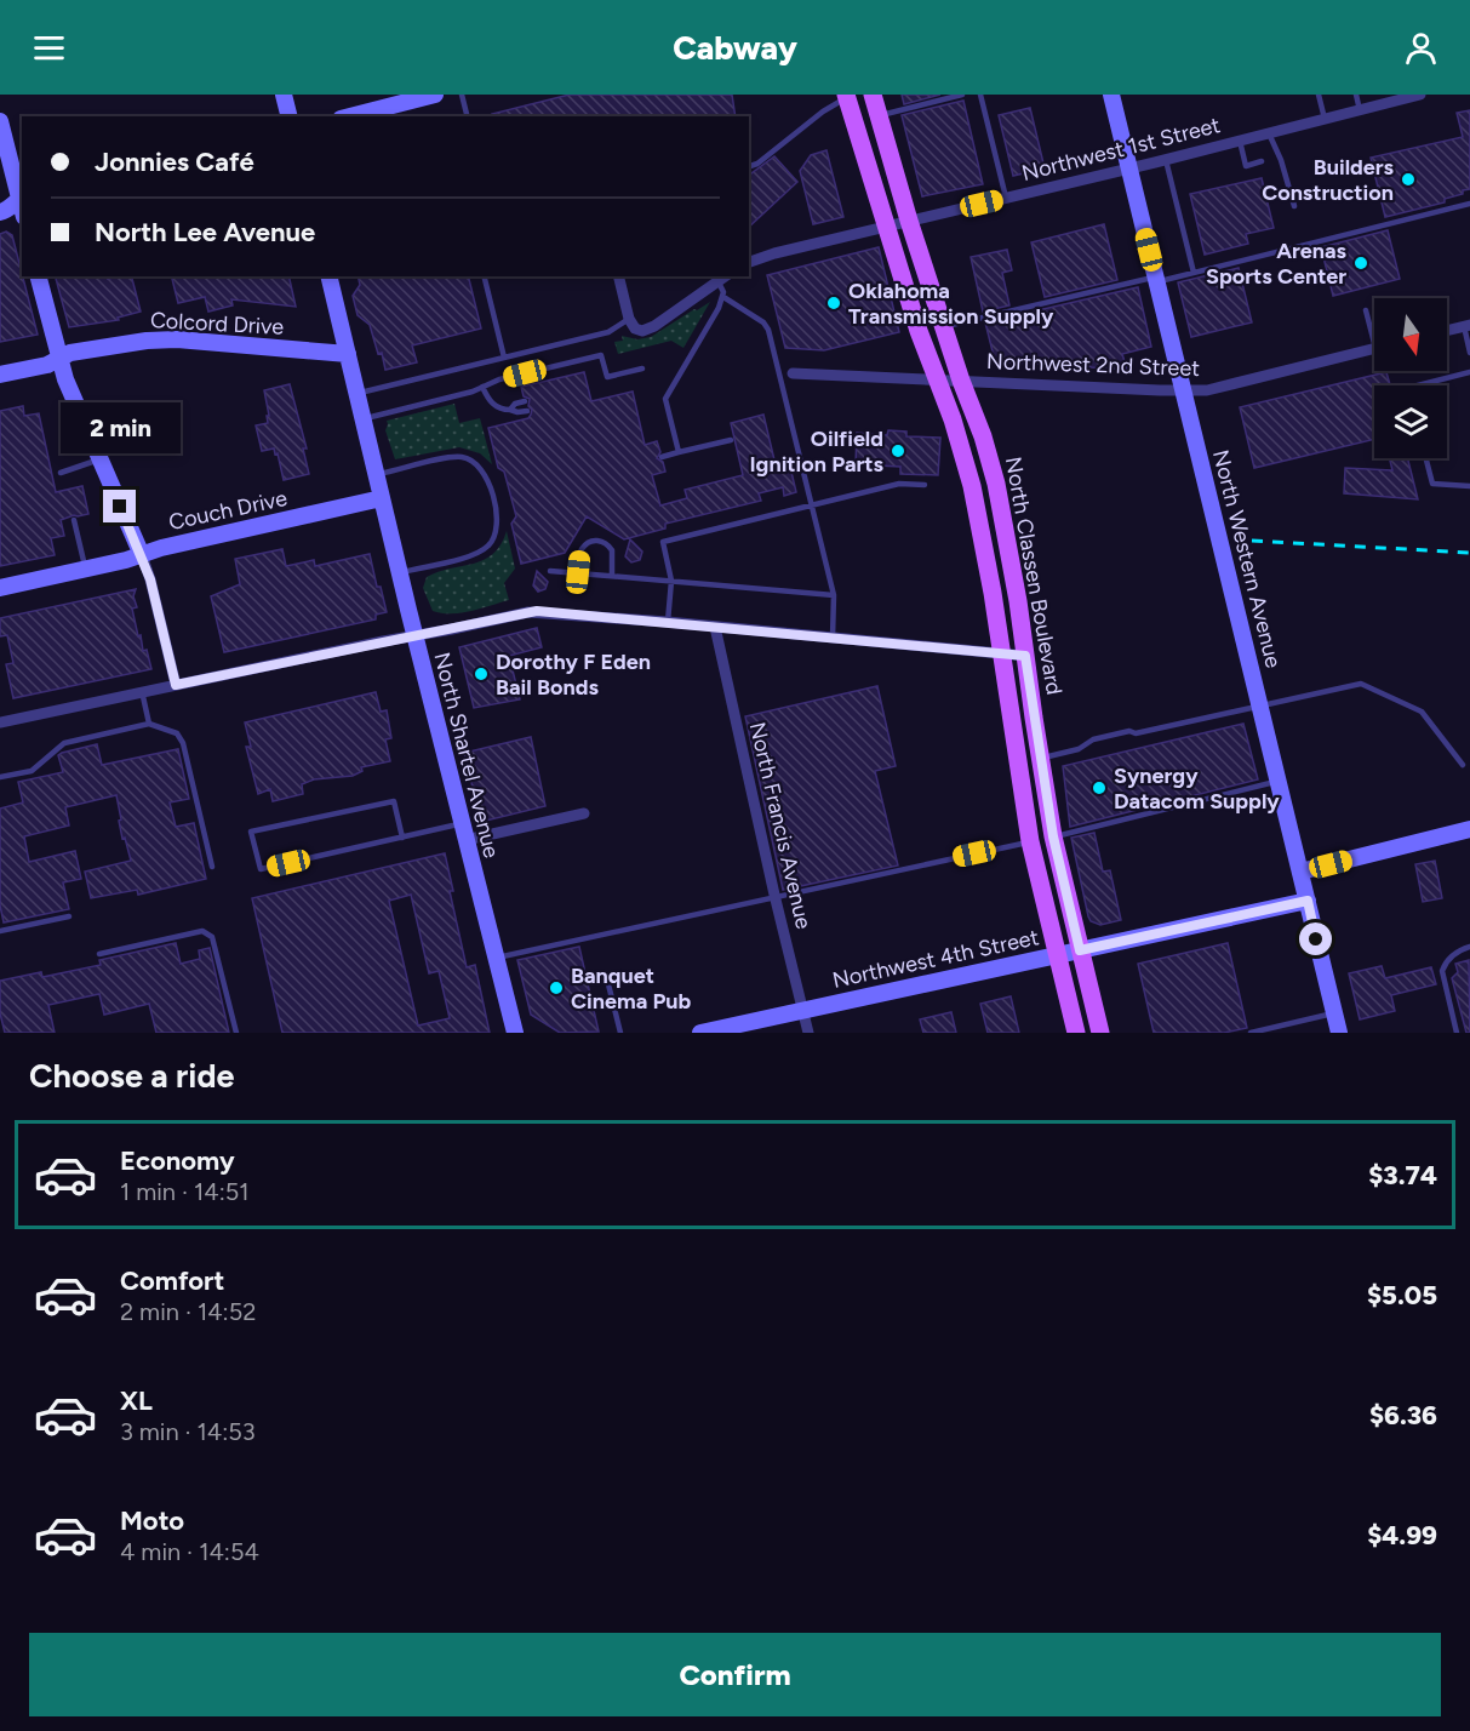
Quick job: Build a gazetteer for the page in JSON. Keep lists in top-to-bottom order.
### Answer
{
  "streets": {
    "main road": [
      "Colcord Drive",
      "Couch Drive",
      "North Western Avenue",
      "North Classen Boulevard",
      "North Shartel Avenue",
      "Northwest 4th Street"
    ],
    "street": ["Northwest 1st Street", "Northwest 2nd Street", "North Francis Avenue"]
  },
  "crossings": [
    ["Northwest 1st Street", "North Western Avenue"],
    ["Northwest 1st Street", "North Classen Boulevard"],
    ["Colcord Drive", "North Shartel Avenue"],
    ["Northwest 2nd Street", "North Western Avenue"],
    ["Northwest 2nd Street", "North Classen Boulevard"],
    ["Couch Drive", "North Shartel Avenue"],
    ["North Western Avenue", "Northwest 4th Street"],
    ["North Classen Boulevard", "Northwest 4th Street"],
    ["North Francis Avenue", "Northwest 4th Street"]
  ],
  "places": [
    "Builders Construction",
    "Arenas Sports Center",
    "Oklahoma Transmission Supply",
    "Oilfield Ignition Parts",
    "Dorothy F Eden Bail Bonds",
    "Synergy Datacom Supply",
    "Banquet Cinema Pub"
  ],
  "north": "bottom",
  "page": {
    "header": "Cabway",
    "banner": ["Jonnies Café", "North Lee Avenue"],
    "bubble": "2 min",
    "heading": "Choose a ride",
    "list": [
      {
        "name": "Economy",
        "note": "1 min · 14:51",
        "value": "$3.74"
      },
      {
        "name": "Comfort",
        "note": "2 min · 14:52",
        "value": "$5.05"
      },
      {
        "name": "XL",
        "note": "3 min · 14:53",
        "value": "$6.36"
      },
      {
        "name": "Moto",
        "note": "4 min · 14:54",
        "value": "$4.99"
      }
    ],
    "buttons": "Confirm"
  }
}
